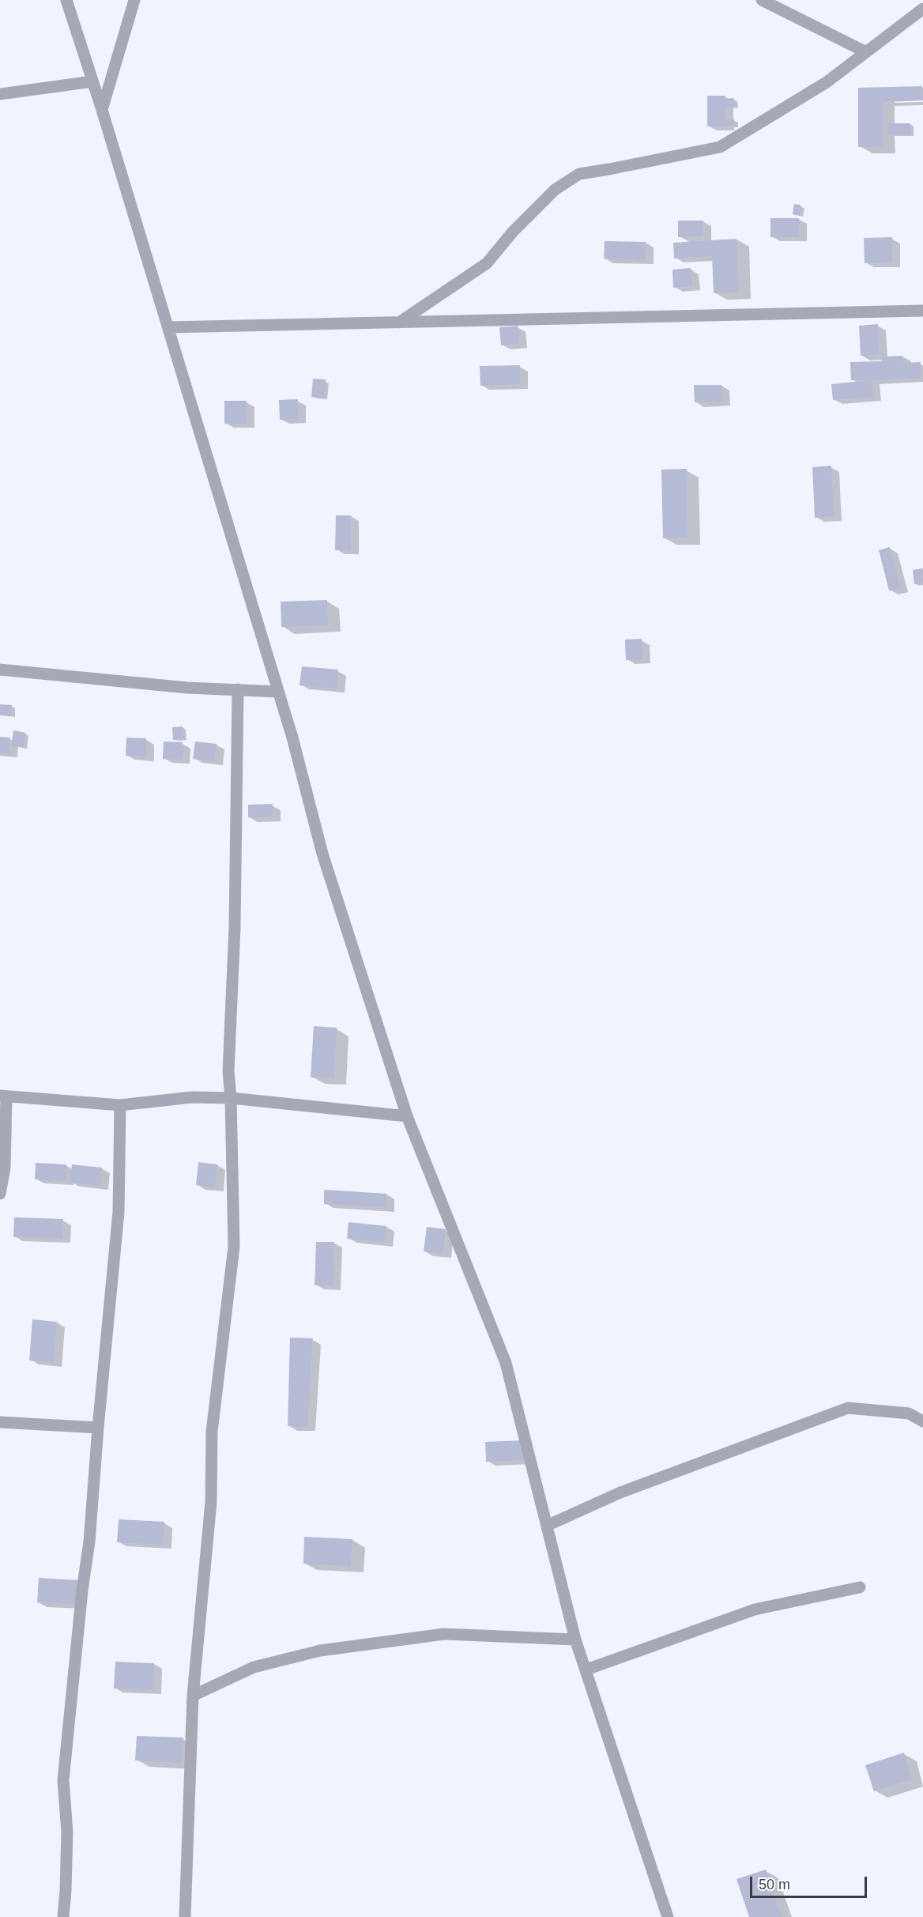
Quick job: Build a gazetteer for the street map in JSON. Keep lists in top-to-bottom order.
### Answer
{
  "scale_bar": "50 m"
}
